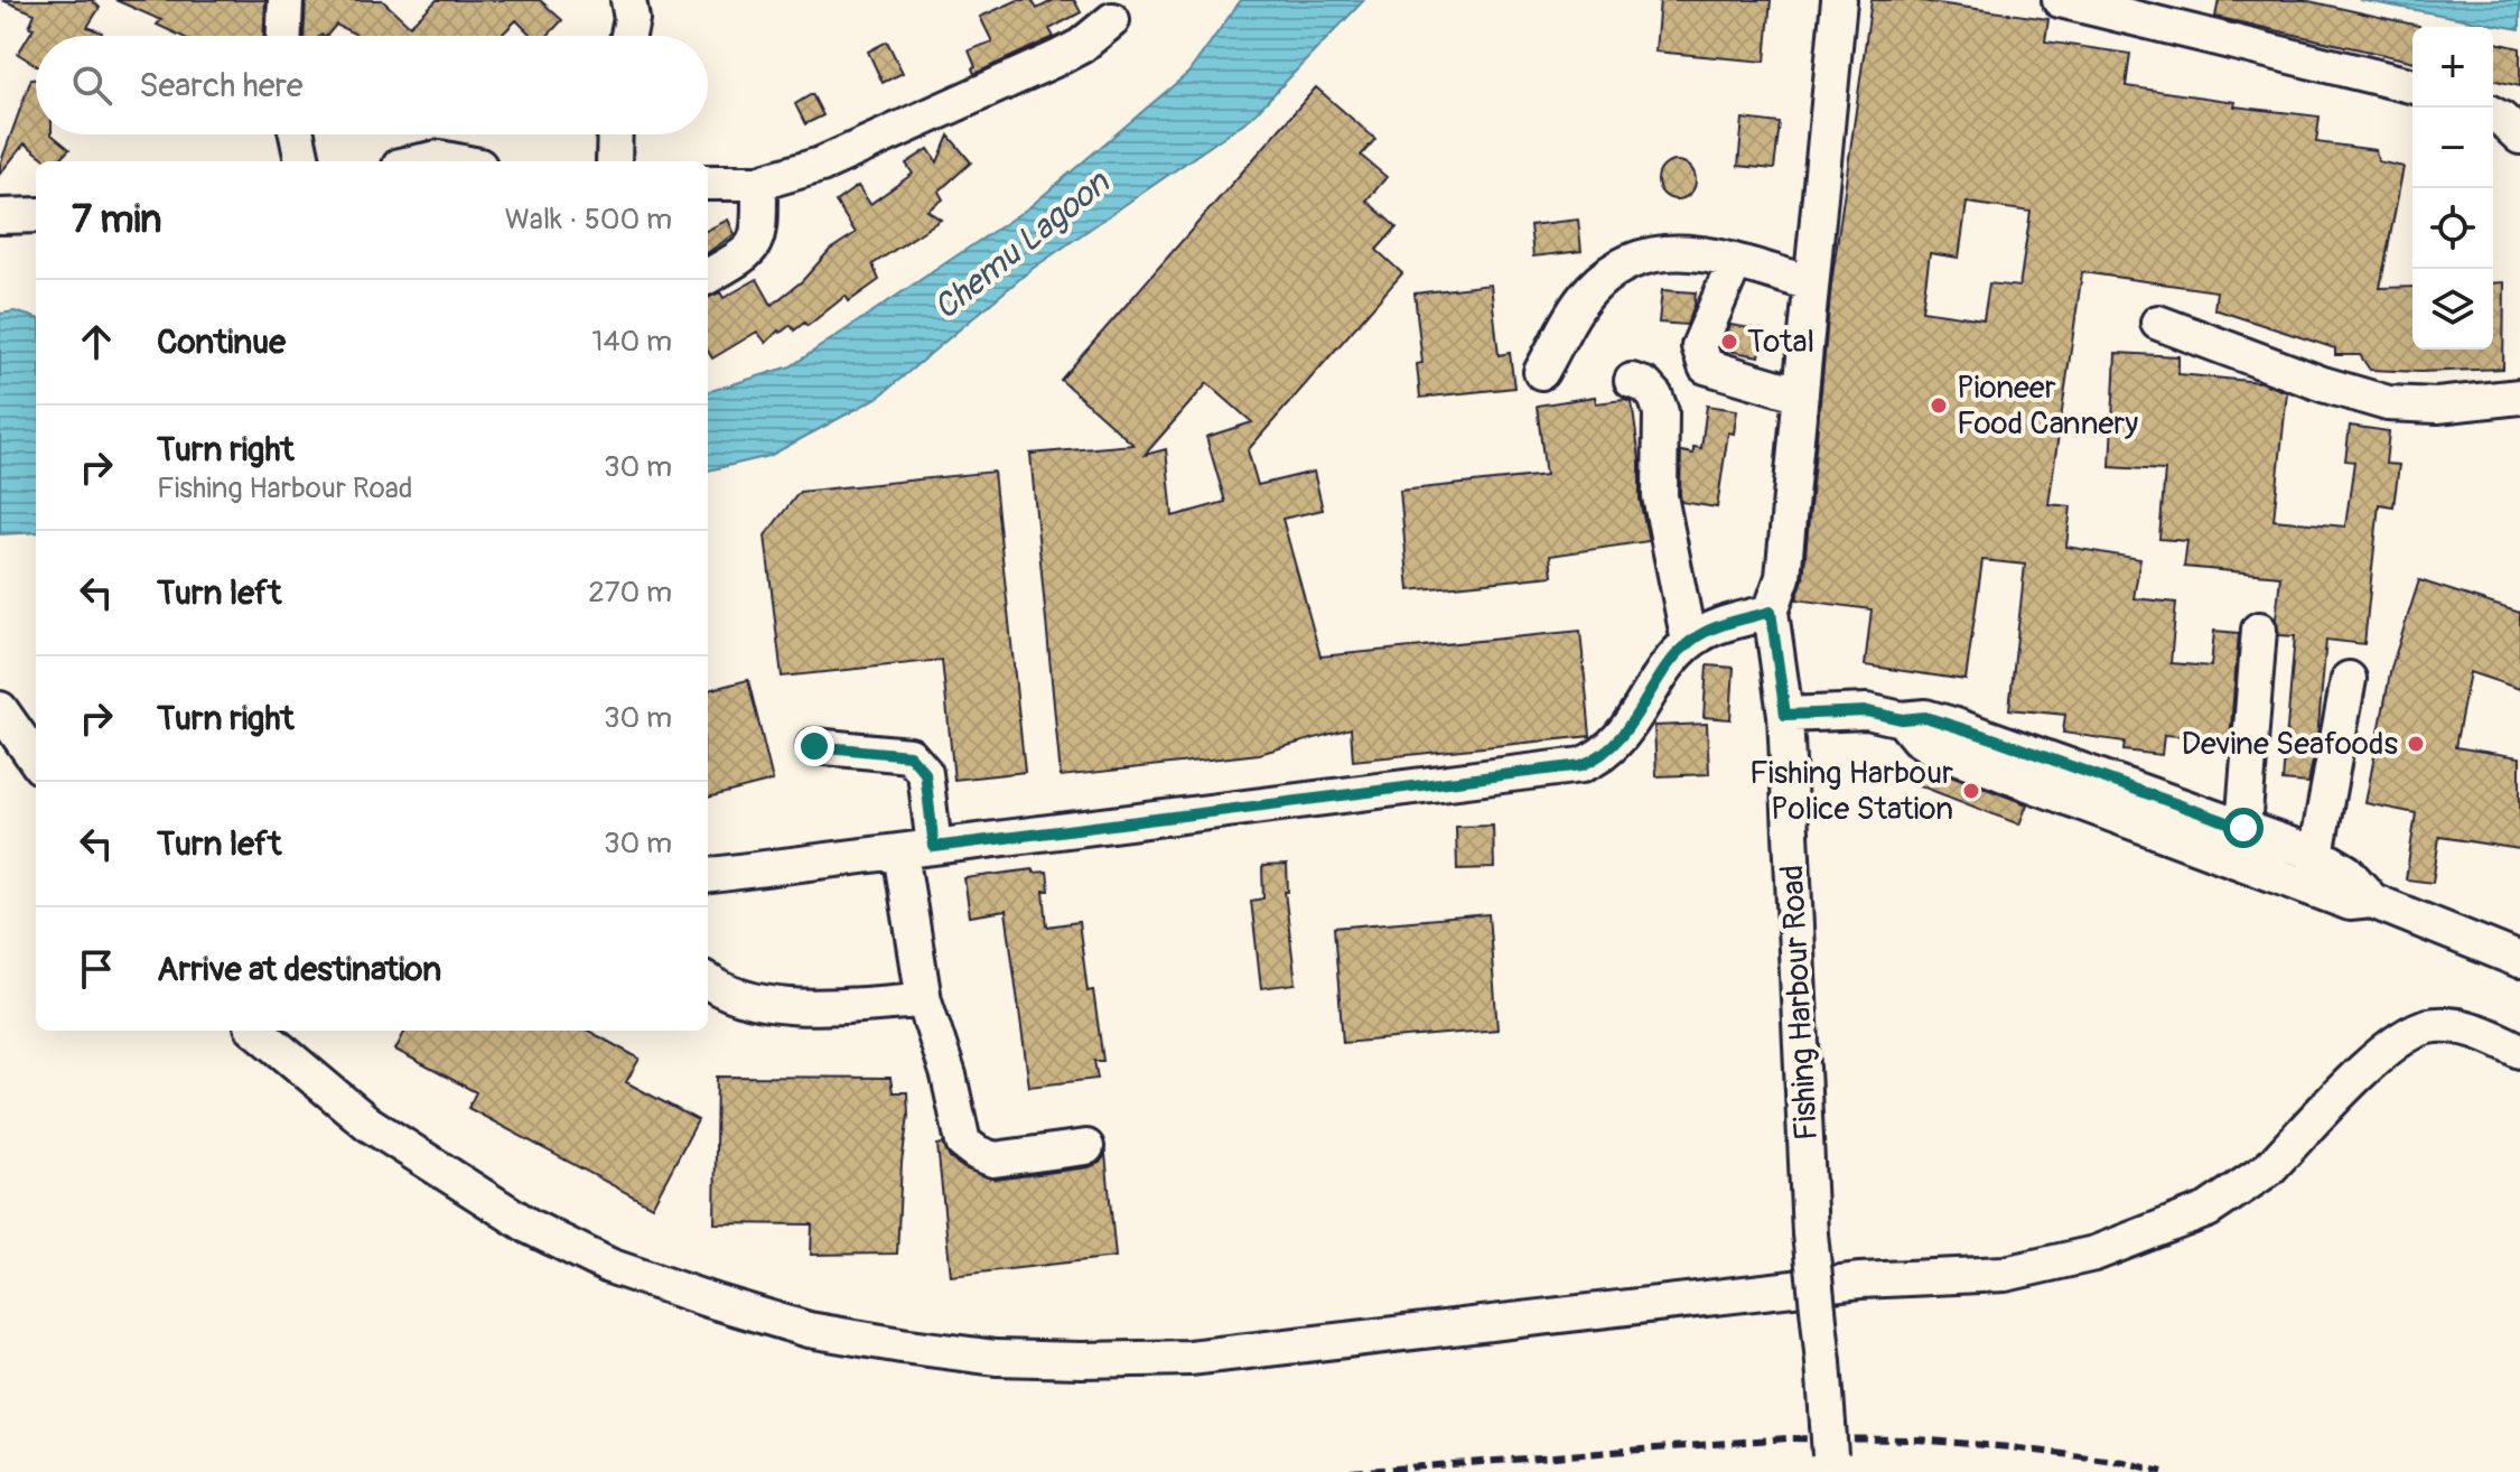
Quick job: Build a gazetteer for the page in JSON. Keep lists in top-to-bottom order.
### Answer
{
  "streets": {
    "street": ["Fishing Harbour Road"]
  },
  "water": ["Chemu Lagoon"],
  "places": [
    "Total",
    "Pioneer Food Cannery",
    "Devine Seafoods",
    "Fishing Harbour Police Station"
  ],
  "page": {
    "map_buttons": ["+", "−"],
    "search": "Search here",
    "heading": ["7 min", "Walk · 500 m"],
    "list": [
      ["Continue", "140 m"],
      ["Turn right", "Fishing Harbour Road", "30 m"],
      ["Turn left", "270 m"],
      ["Turn right", "30 m"],
      ["Turn left", "30 m"],
      "Arrive at destination"
    ]
  }
}
